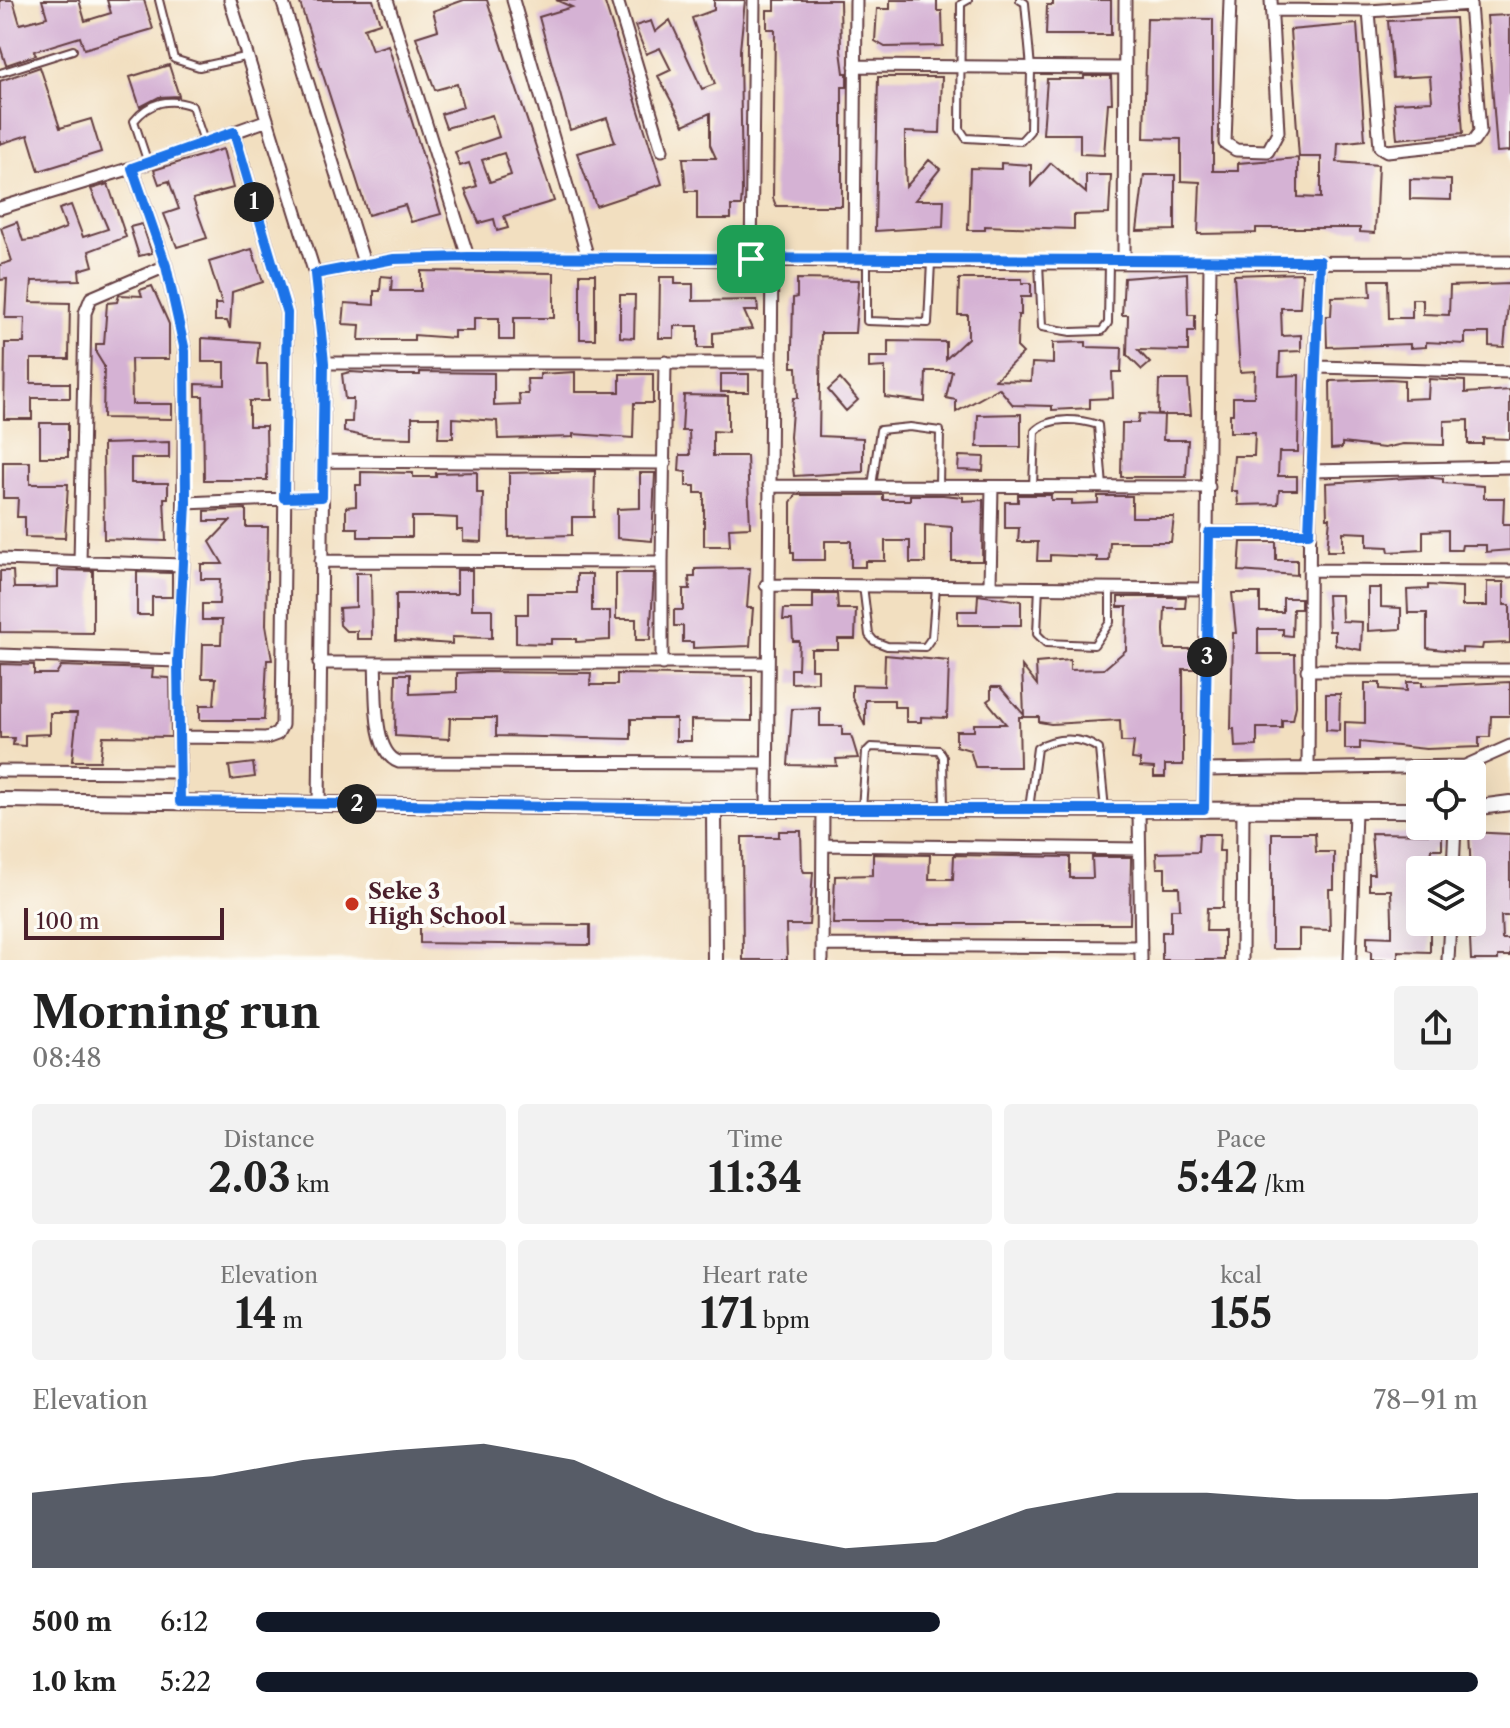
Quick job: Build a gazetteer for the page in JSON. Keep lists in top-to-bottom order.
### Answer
{
  "places": ["Seke 3 High School"],
  "scale_bar": "100 m",
  "page": {
    "pins": ["1", "3", "2"],
    "scale": "100 m",
    "heading": ["Morning run", "08:48"],
    "stats": [
      ["Distance", "2.03 km"],
      ["Time", "11:34"],
      ["Pace", "5:42 /km"],
      ["Elevation", "14 m"],
      ["Heart rate", "171 bpm"],
      ["kcal", "155"]
    ],
    "chart": ["Elevation", "78–91 m"],
    "list": [
      {
        "name": "500 m",
        "note": "6:12"
      },
      {
        "name": "1.0 km",
        "note": "5:22"
      }
    ]
  }
}
